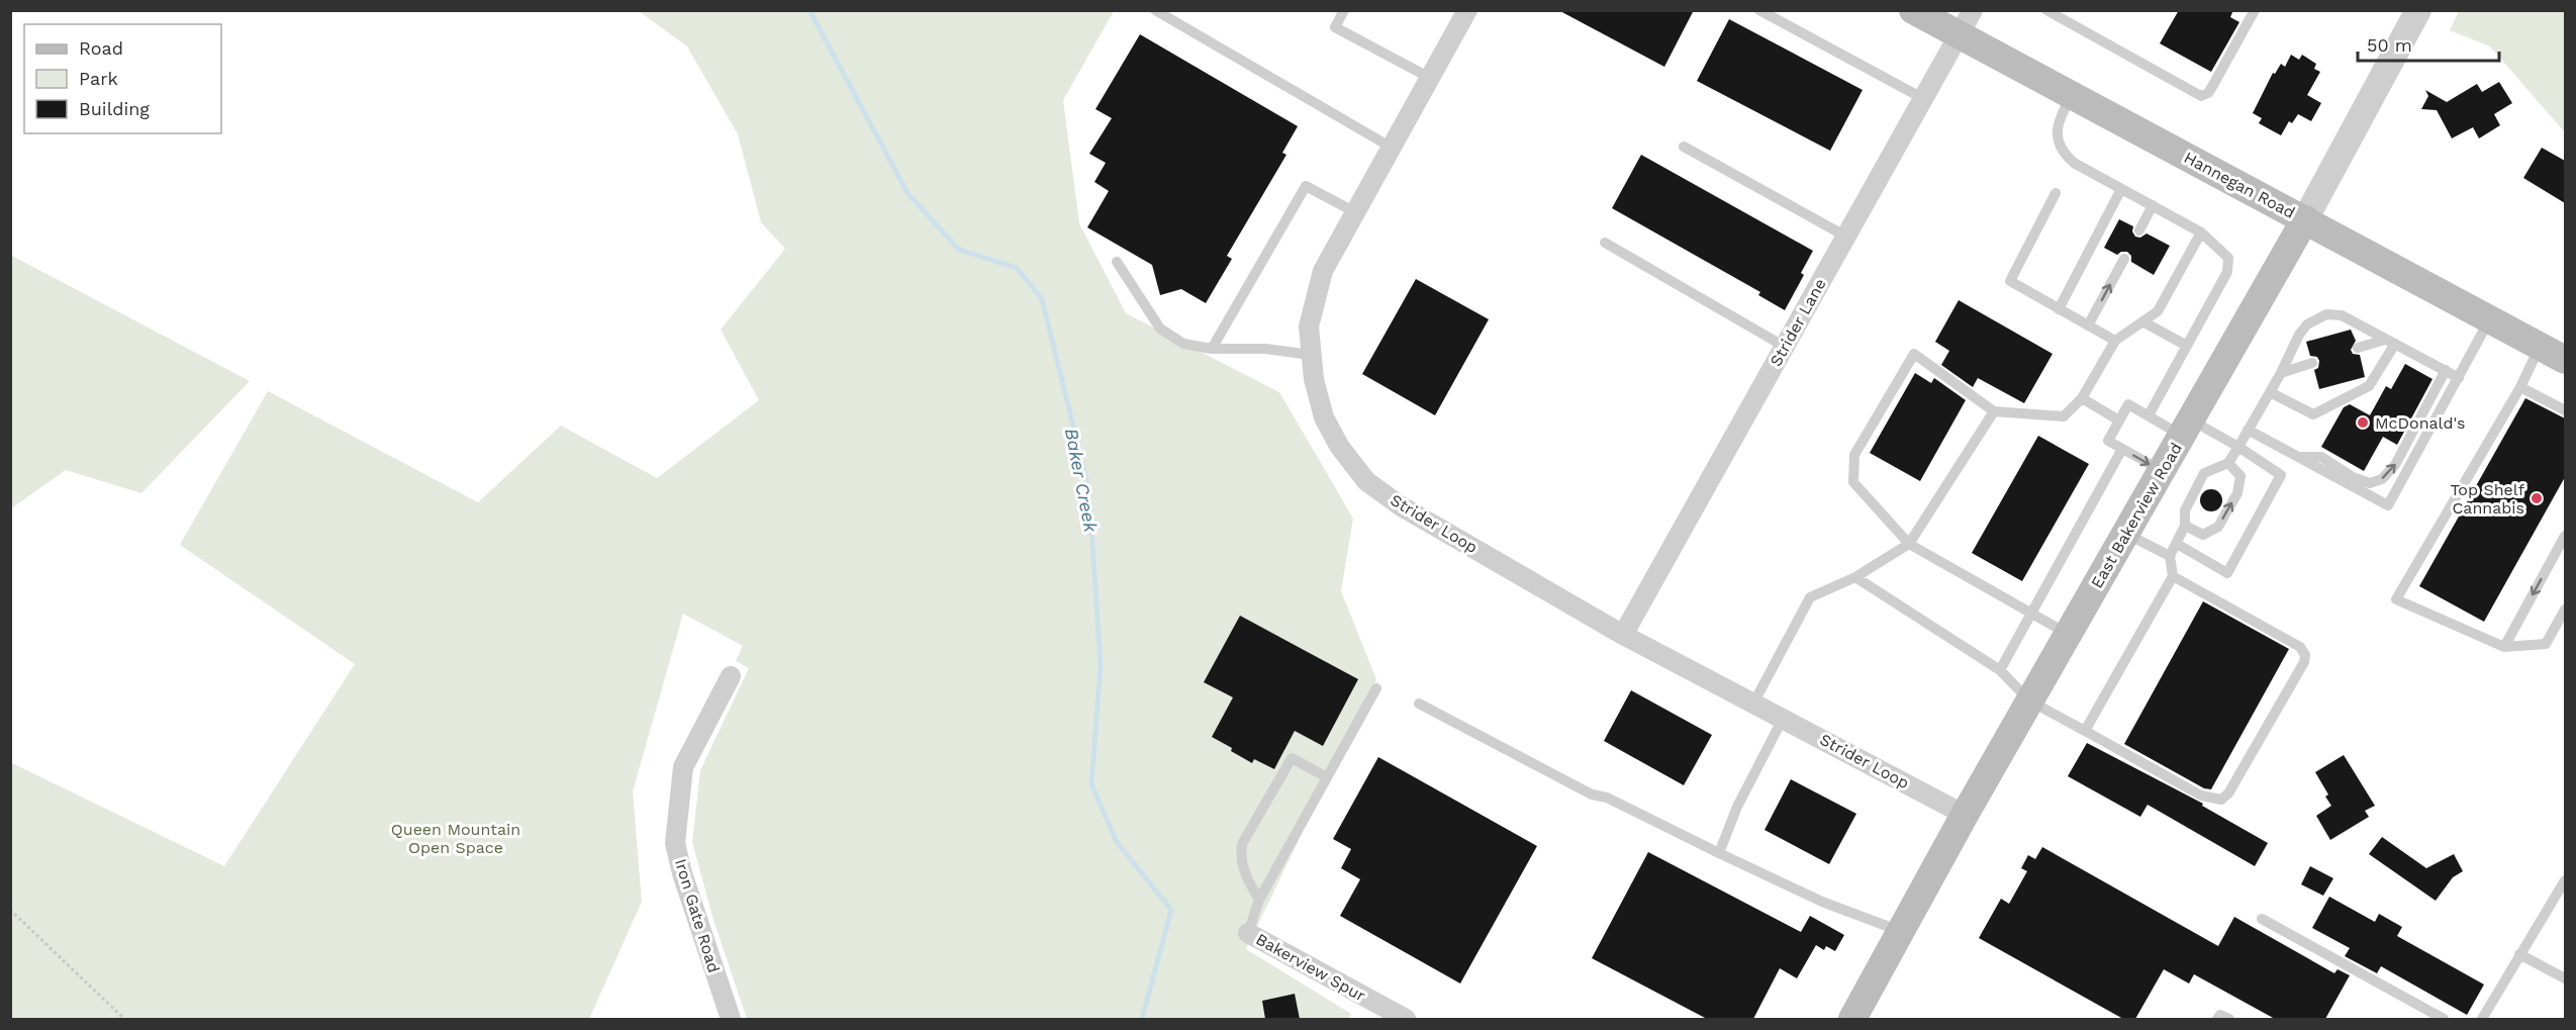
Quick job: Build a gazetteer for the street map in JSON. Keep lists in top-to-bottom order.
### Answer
{
  "streets": {
    "main road": ["Hannegan Road", "East Bakerview Road"],
    "street": [
      "Strider Lane",
      "Strider Loop",
      "Iron Gate Road",
      "Bakerview Spur"
    ]
  },
  "crossings": [
    ["Hannegan Road", "Strider Lane"],
    ["Hannegan Road", "East Bakerview Road"],
    ["Strider Lane", "Strider Loop"],
    ["East Bakerview Road", "Strider Loop"]
  ],
  "water": ["Baker Creek"],
  "parks": ["Queen Mountain Open Space"],
  "places": ["McDonald's", "Top Shelf Cannabis"],
  "legend": ["Road", "Park", "Building"],
  "scale_bar": "50 m"
}
